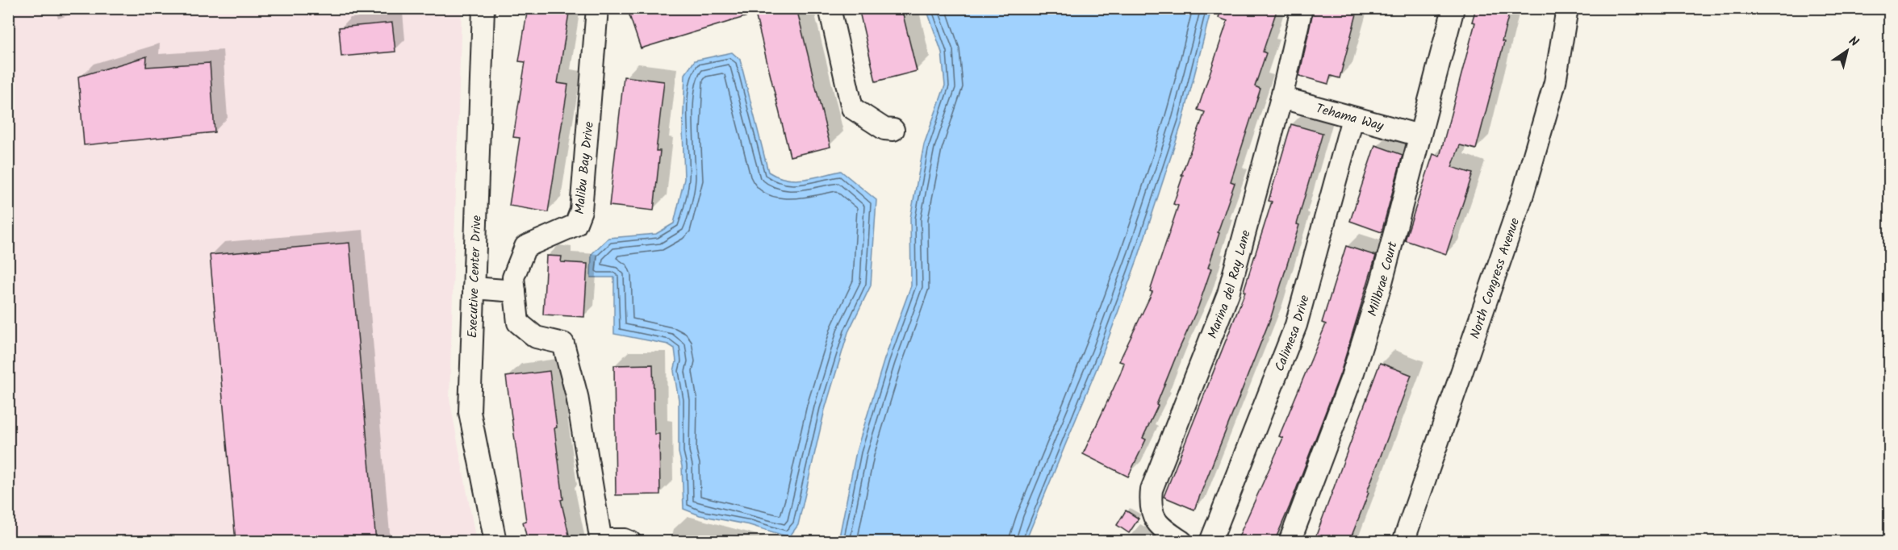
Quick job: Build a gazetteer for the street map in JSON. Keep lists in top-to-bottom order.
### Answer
{
  "streets": {
    "street": [
      "Tehama Way",
      "Malibu Bay Drive",
      "Executive Center Drive",
      "North Congress Avenue",
      "Millbrae Court",
      "Marina del Ray Lane",
      "Calimesa Drive"
    ]
  },
  "crossings": [
    ["Tehama Way", "Millbrae Court"],
    ["Tehama Way", "Marina del Ray Lane"],
    ["Tehama Way", "Calimesa Drive"]
  ],
  "north": "top right"
}
